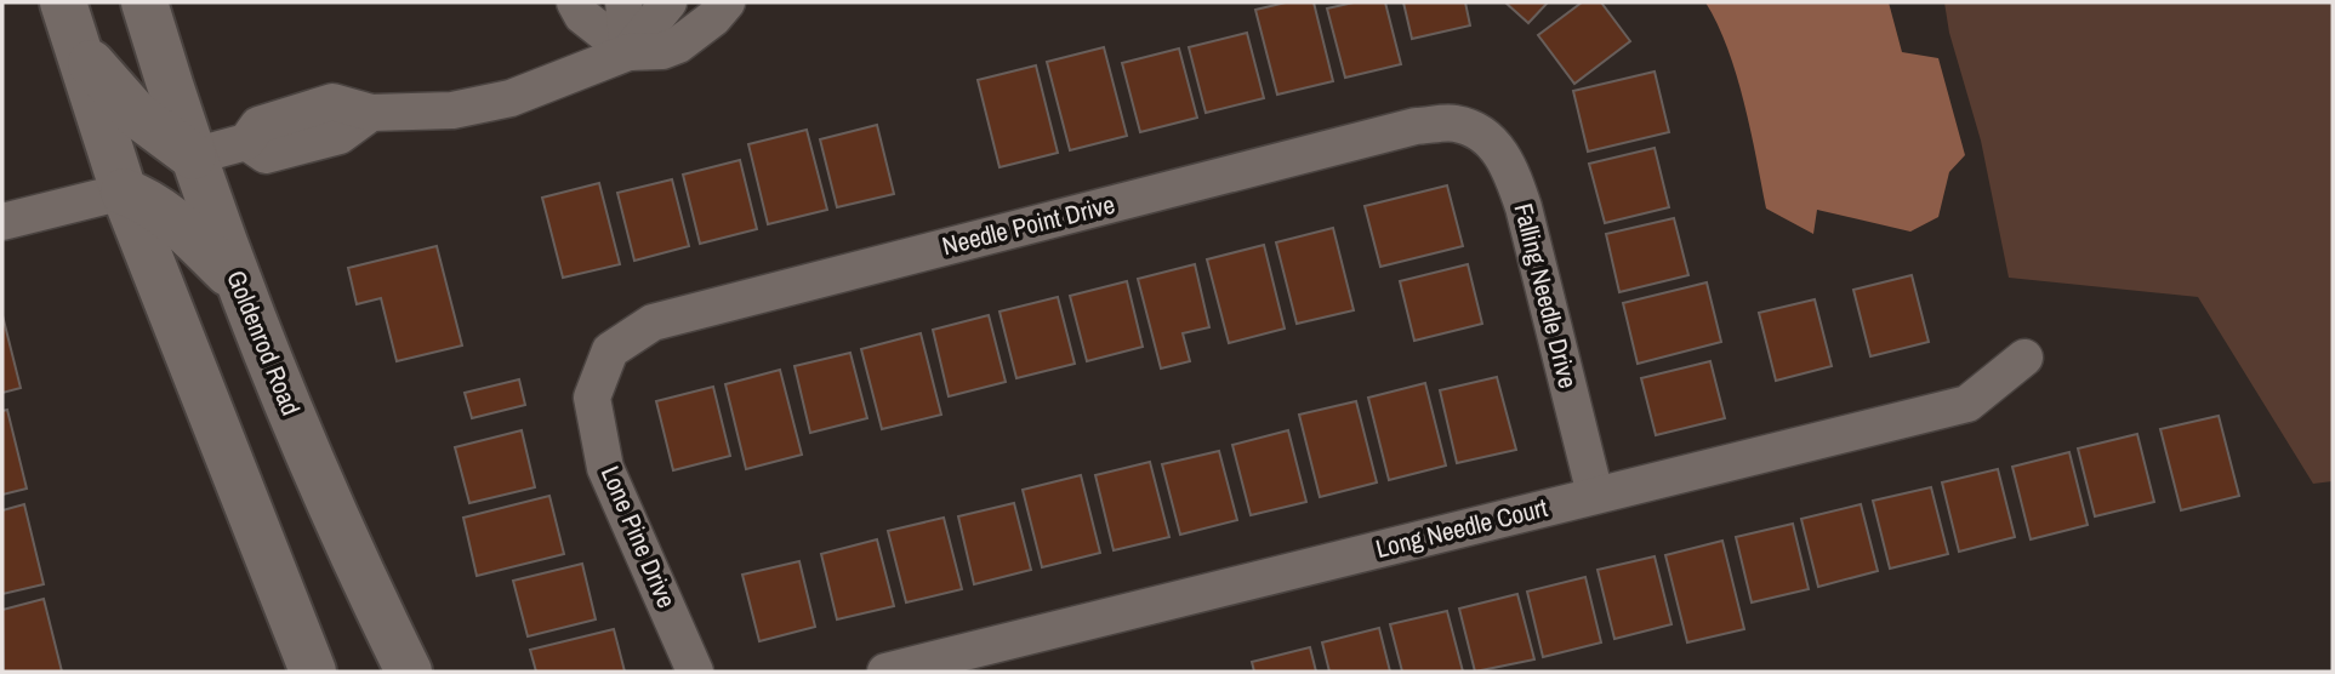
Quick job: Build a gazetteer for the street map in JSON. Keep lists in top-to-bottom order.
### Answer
{
  "streets": {
    "main road": ["Goldenrod Road"],
    "street": [
      "Needle Point Drive",
      "Falling Needle Drive",
      "Long Needle Court",
      "Lone Pine Drive"
    ]
  },
  "crossings": [
    ["Needle Point Drive", "Falling Needle Drive"],
    ["Needle Point Drive", "Lone Pine Drive"],
    ["Falling Needle Drive", "Long Needle Court"]
  ]
}
